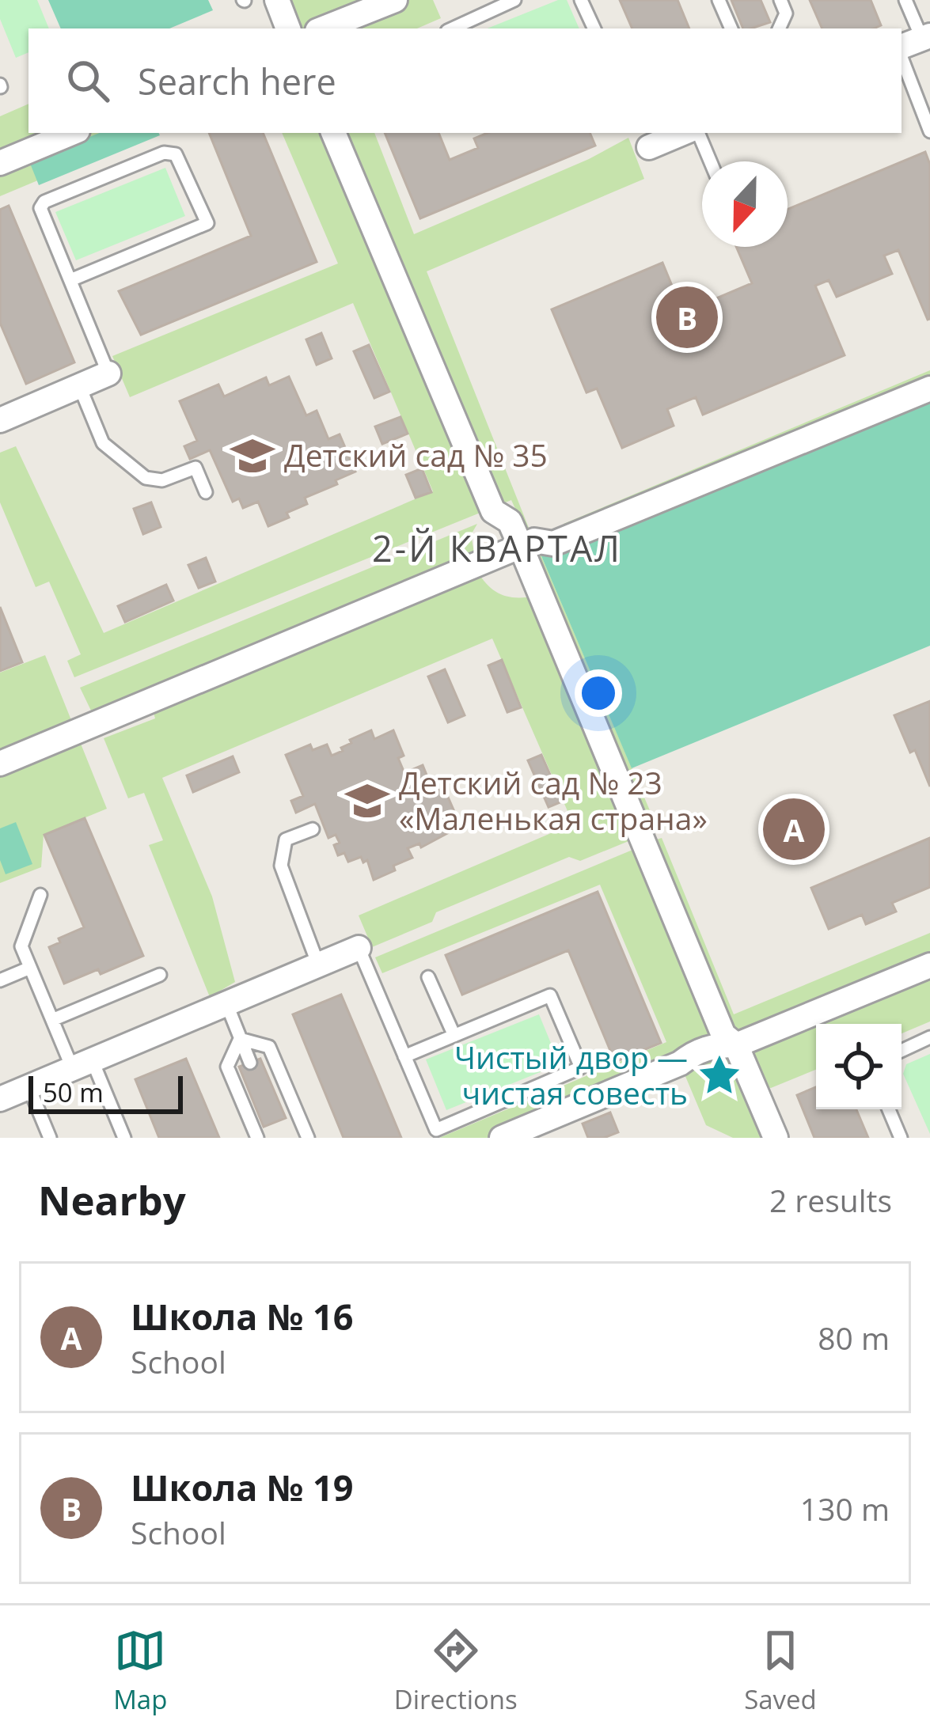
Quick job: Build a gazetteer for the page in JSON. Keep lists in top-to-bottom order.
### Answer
{
  "districts": ["2-Й КВАРТАЛ"],
  "places": {
    "school or university": ["Детский сад № 35", "Детский сад № 23 «Маленькая страна»"],
    "place": ["Чистый двор — чистая совесть"]
  },
  "scale_bar": "50 m",
  "north": "bottom",
  "page": {
    "search": "Search here",
    "pins": ["B", "A"],
    "scale": "50 m",
    "heading": ["Nearby", "2 results"],
    "list": [
      {
        "mark": "A",
        "name": "Школа № 16",
        "note": "School",
        "value": "80 m"
      },
      {
        "mark": "B",
        "name": "Школа № 19",
        "note": "School",
        "value": "130 m"
      }
    ],
    "nav": ["Map", "Directions", "Saved"]
  }
}
